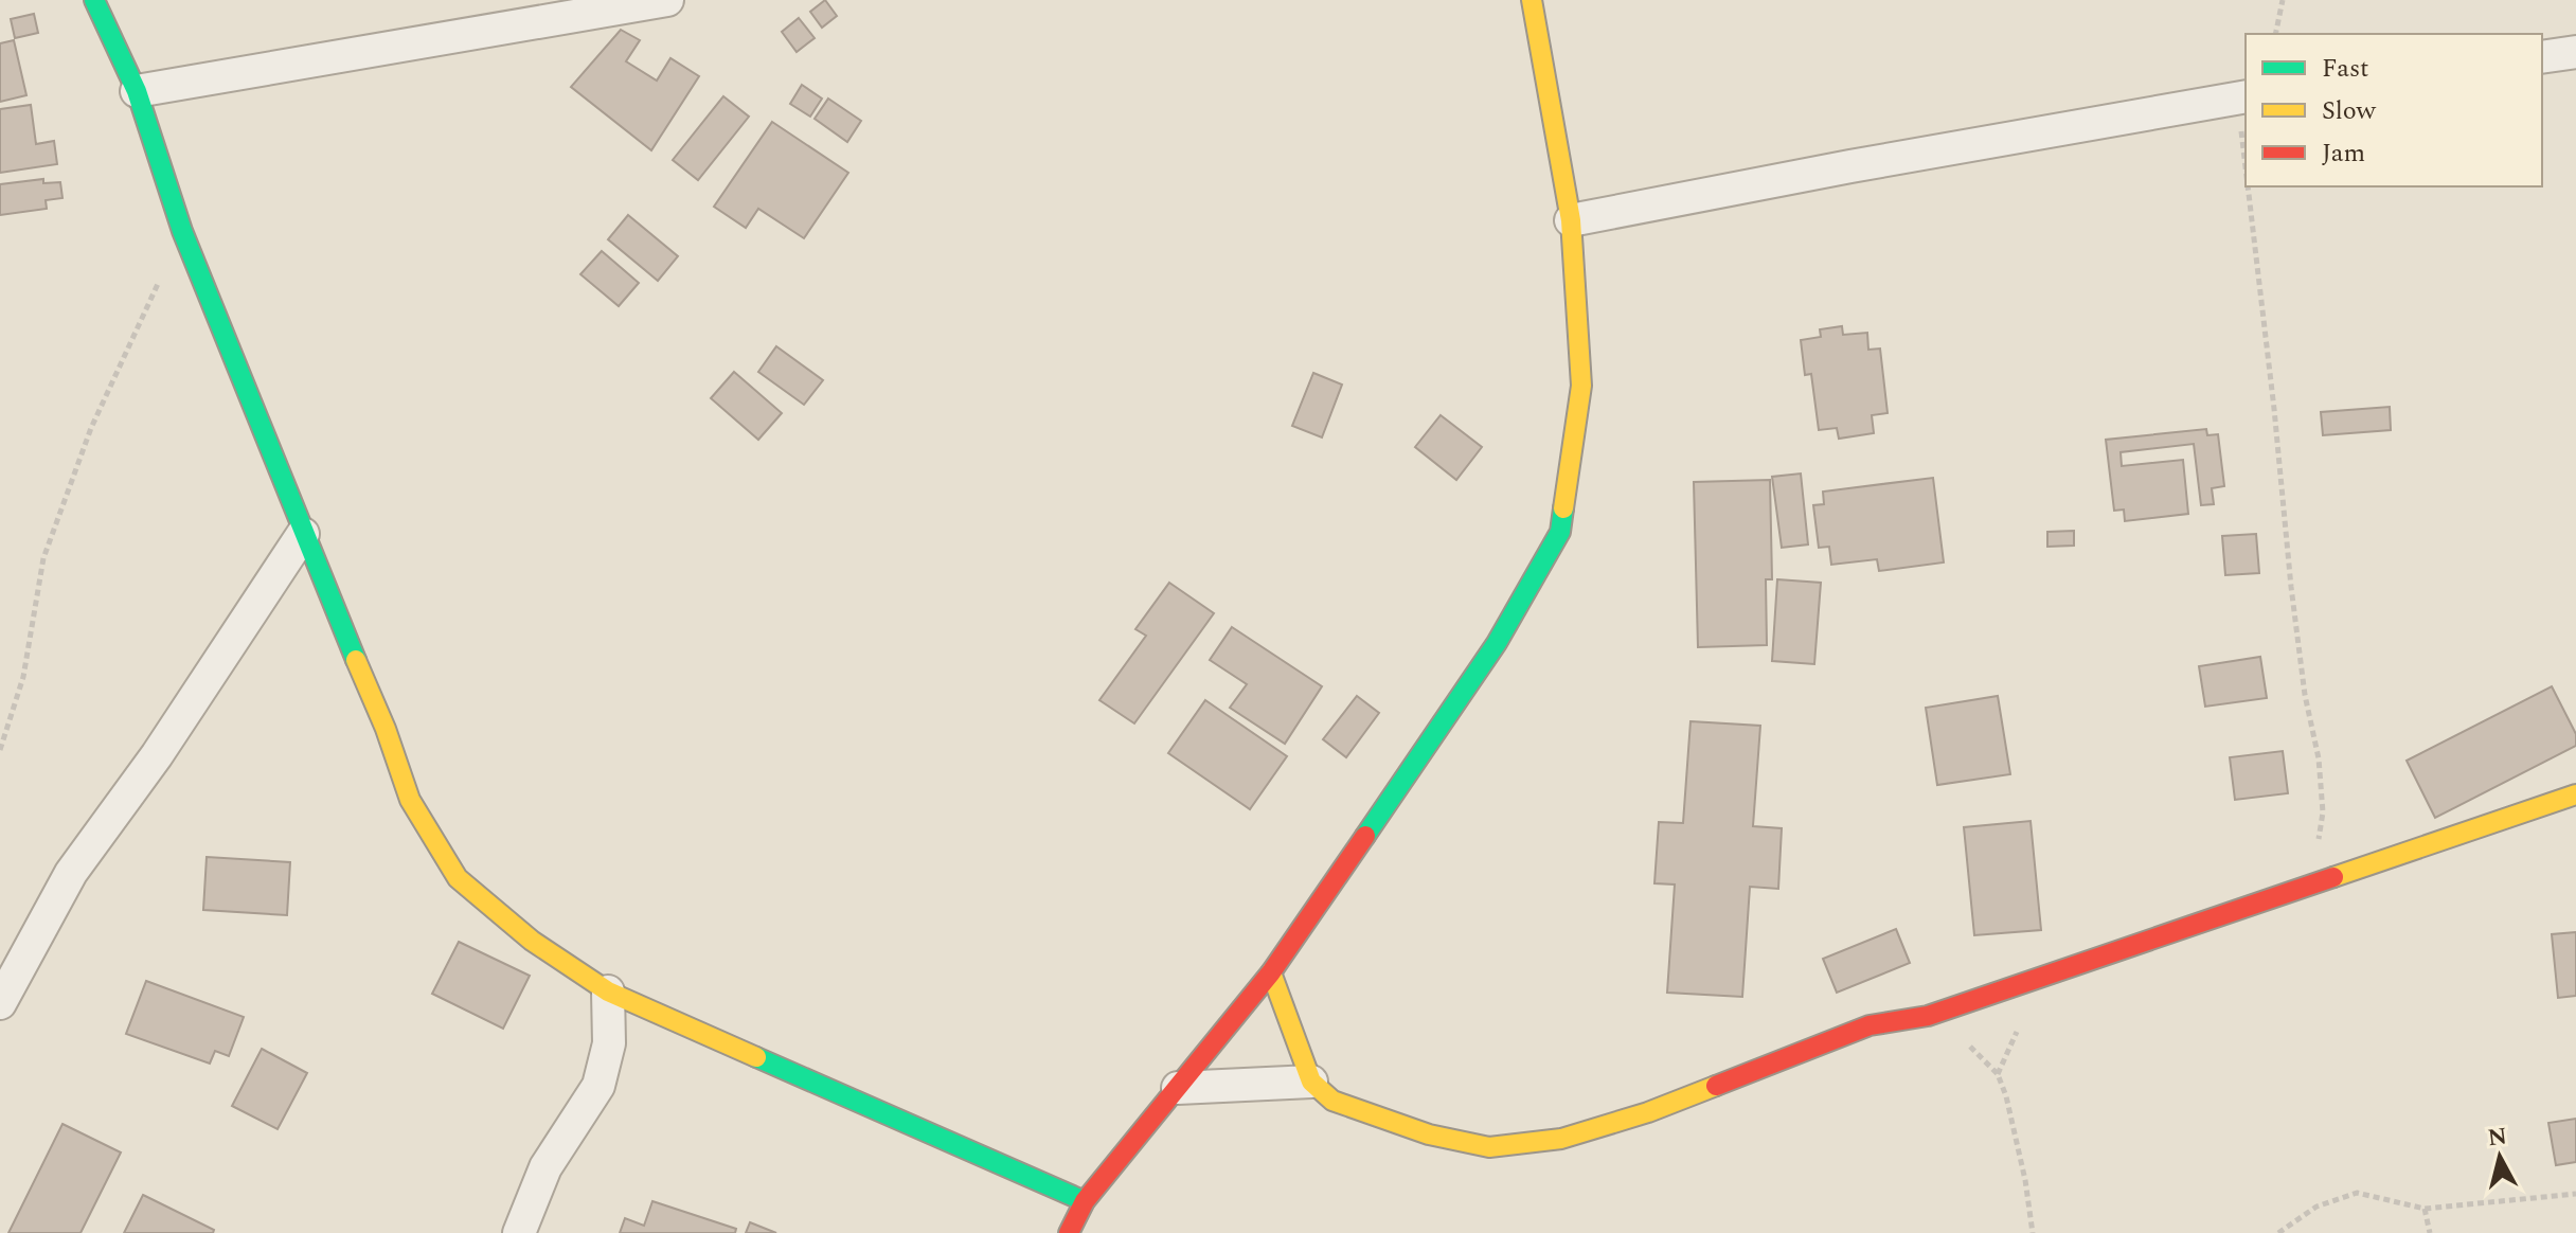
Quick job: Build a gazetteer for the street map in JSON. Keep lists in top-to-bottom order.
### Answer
{
  "legend": ["Fast", "Slow", "Jam"],
  "north": "top"
}
